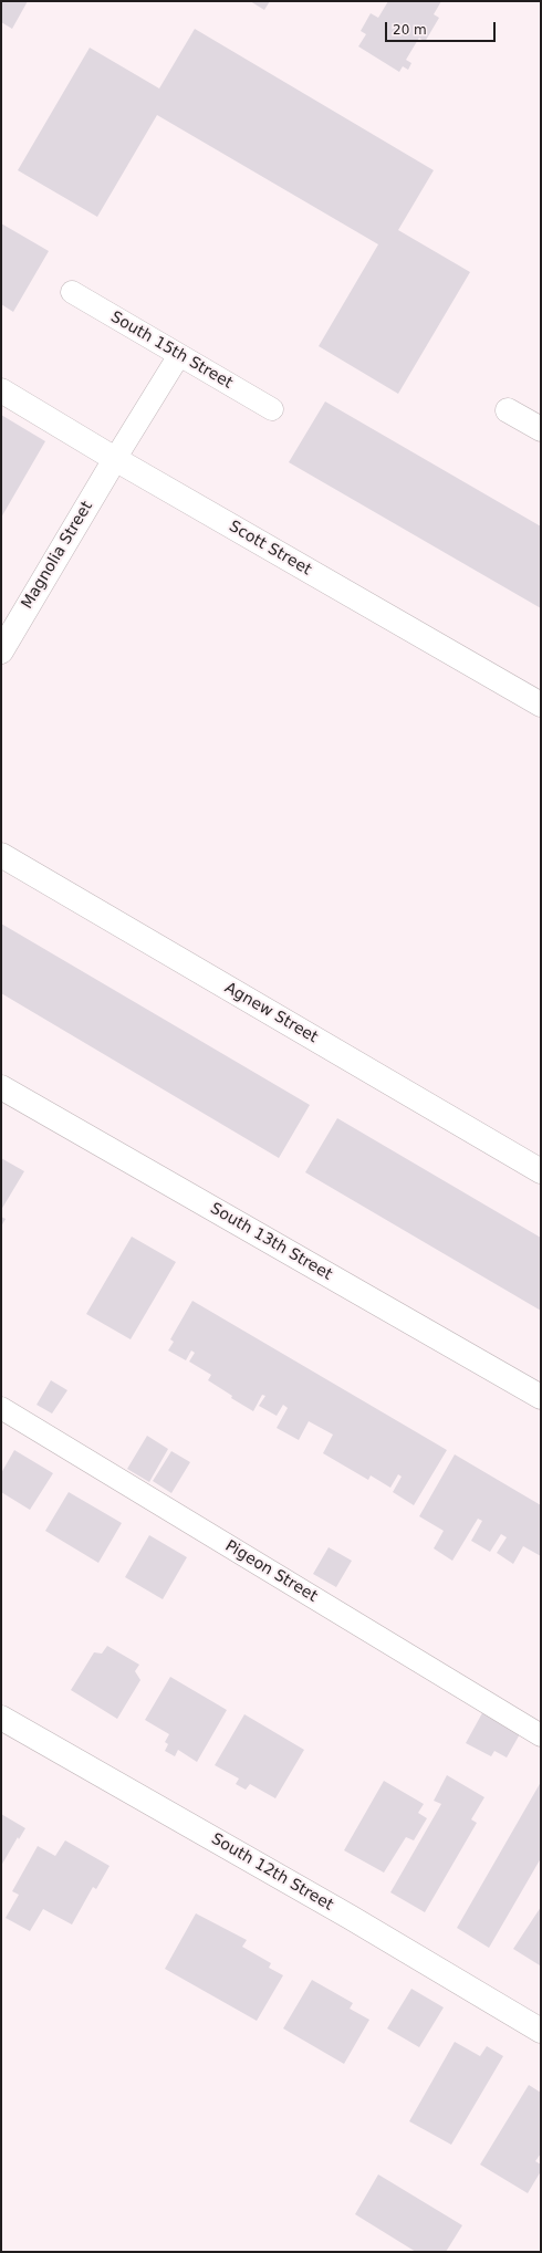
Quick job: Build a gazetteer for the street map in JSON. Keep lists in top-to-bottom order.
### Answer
{
  "streets": {
    "street": [
      "Scott Street",
      "Magnolia Street",
      "Agnew Street",
      "South 13th Street",
      "South 12th Street"
    ],
    "lane": ["South 15th Street", "Pigeon Street"]
  },
  "crossings": [
    ["Scott Street", "Magnolia Street"]
  ],
  "scale_bar": "20 m"
}
